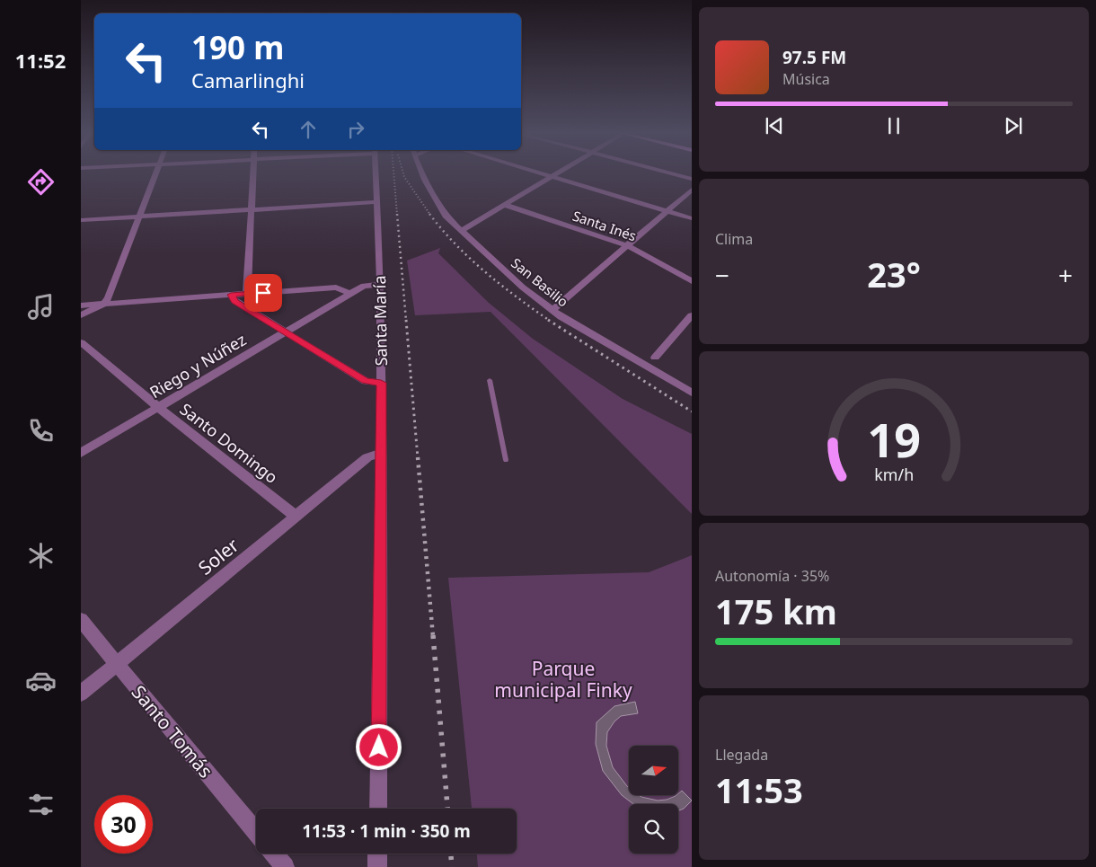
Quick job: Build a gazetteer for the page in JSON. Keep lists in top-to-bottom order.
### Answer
{
  "streets": {
    "street": [
      "Santa Inés",
      "San Basilio",
      "Santa María",
      "Riego y Núñez",
      "Santo Domingo",
      "Soler",
      "Santo Tomás"
    ]
  },
  "crossings": [
    ["Santa María", "Riego y Núñez"],
    ["Santa María", "Soler"],
    ["Riego y Núñez", "Santo Domingo"],
    ["Santo Domingo", "Soler"],
    ["Soler", "Santo Tomás"]
  ],
  "parks": ["Parque municipal Finky"],
  "north": "right",
  "page": {
    "tabs": "11:52",
    "turn": ["190 m", "Camarlinghi"],
    "song": ["97.5 FM", "Música"],
    "tile": [
      "Clima",
      ["Autonomía · 35%", "175 km"],
      ["Llegada", "11:53"]
    ],
    "heat": ["−", "23°", "+"],
    "limit": "30",
    "trip": "11:53 · 1 min · 350 m",
    "gauge": ["19", "km/h"]
  }
}
